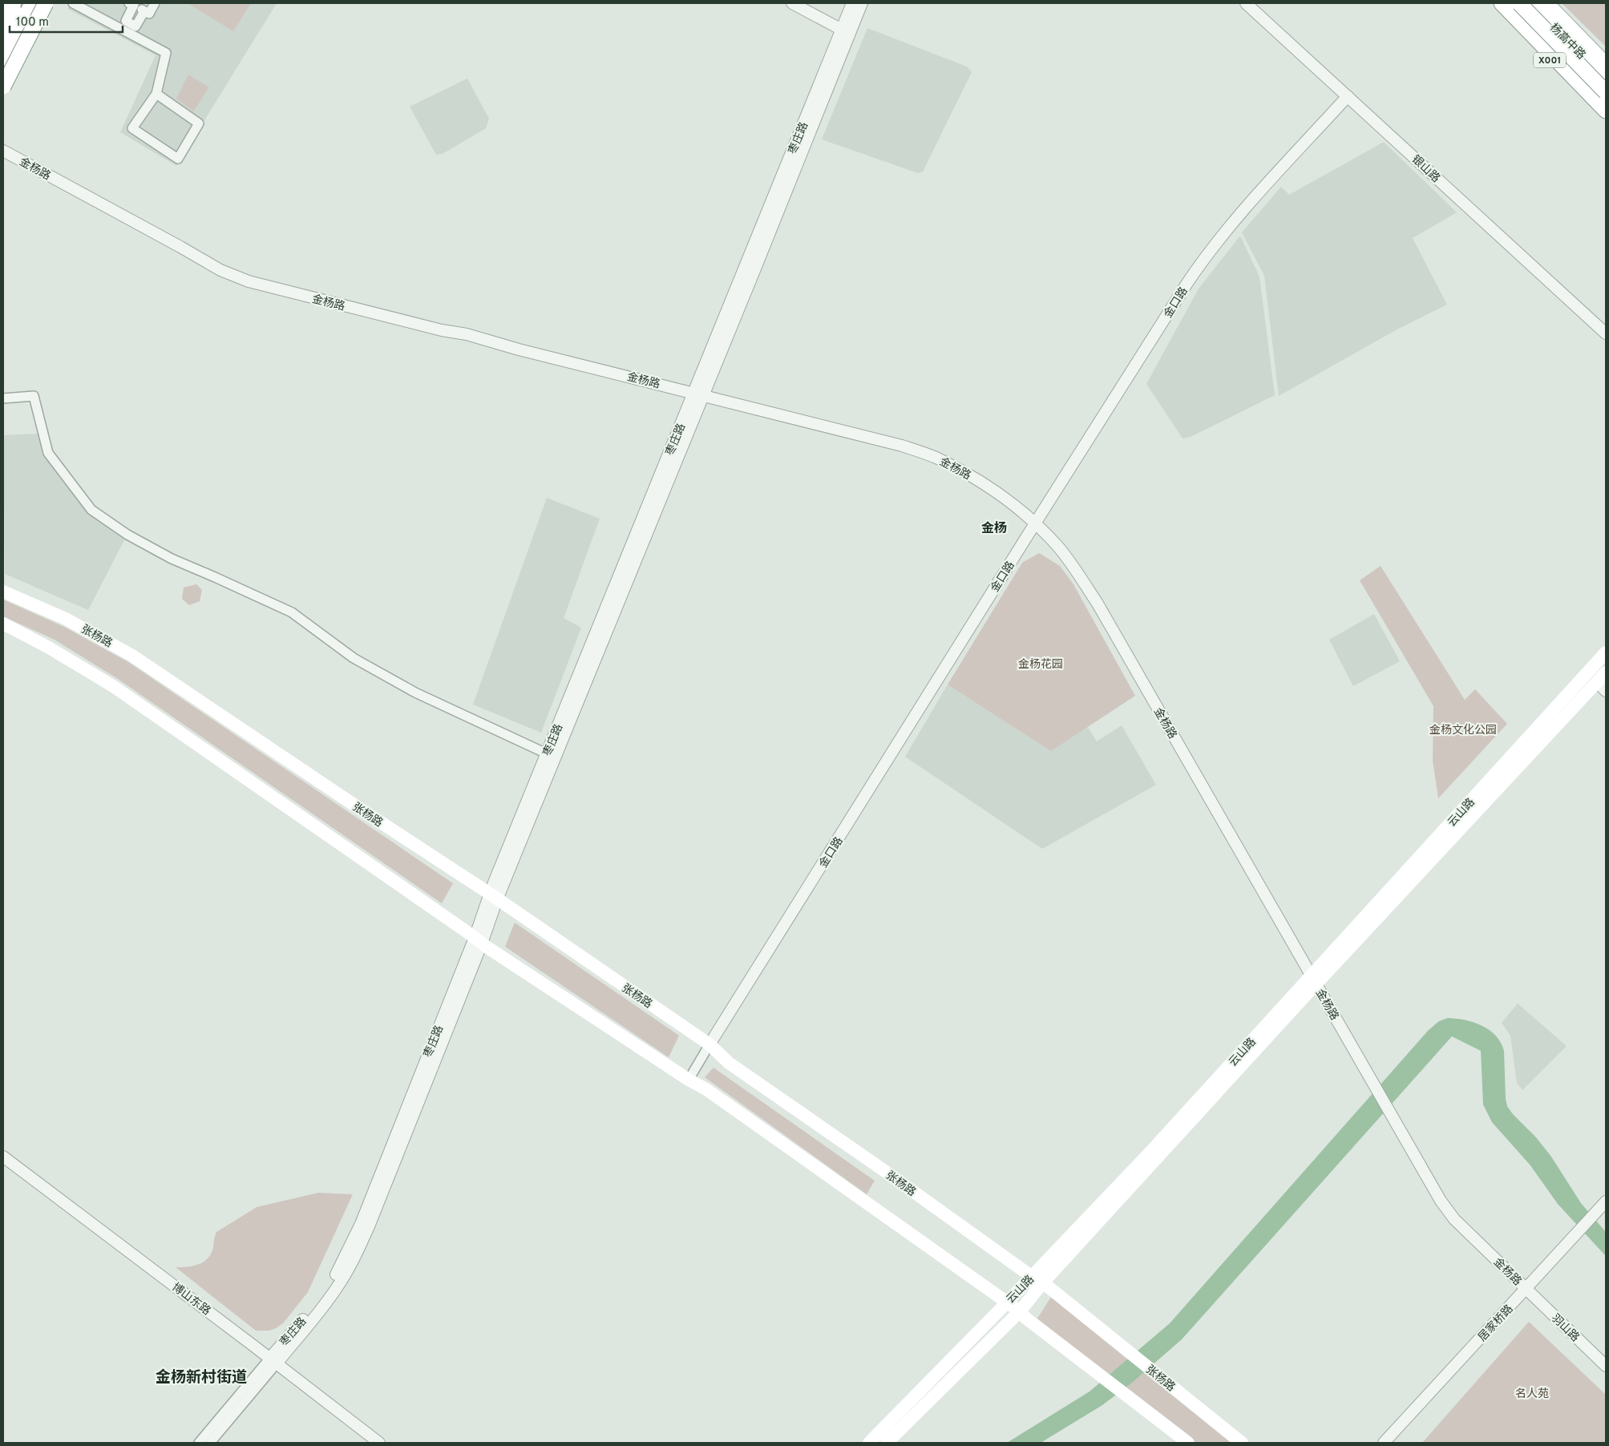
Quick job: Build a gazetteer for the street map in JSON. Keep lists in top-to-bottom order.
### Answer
{
  "streets": {
    "highway": ["杨高中路", "X001"],
    "main road": ["张杨路", "云山路"],
    "street": [
      "枣庄路",
      "金杨路",
      "银山路",
      "金口路",
      "博山东路",
      "居家桥路",
      "羽山路"
    ]
  },
  "crossings": [
    ["枣庄路", "金杨路"],
    ["枣庄路", "张杨路"],
    ["枣庄路", "博山东路"],
    ["金杨路", "金口路"],
    ["金杨路", "云山路"],
    ["金杨路", "居家桥路"],
    ["金杨路", "羽山路"],
    ["银山路", "金口路"],
    ["金口路", "张杨路"],
    ["张杨路", "云山路"],
    ["居家桥路", "羽山路"]
  ],
  "districts": ["金杨", "金杨新村街道"],
  "parks": ["金杨花园", "金杨文化公园", "名人苑"],
  "scale_bar": "100 m"
}
